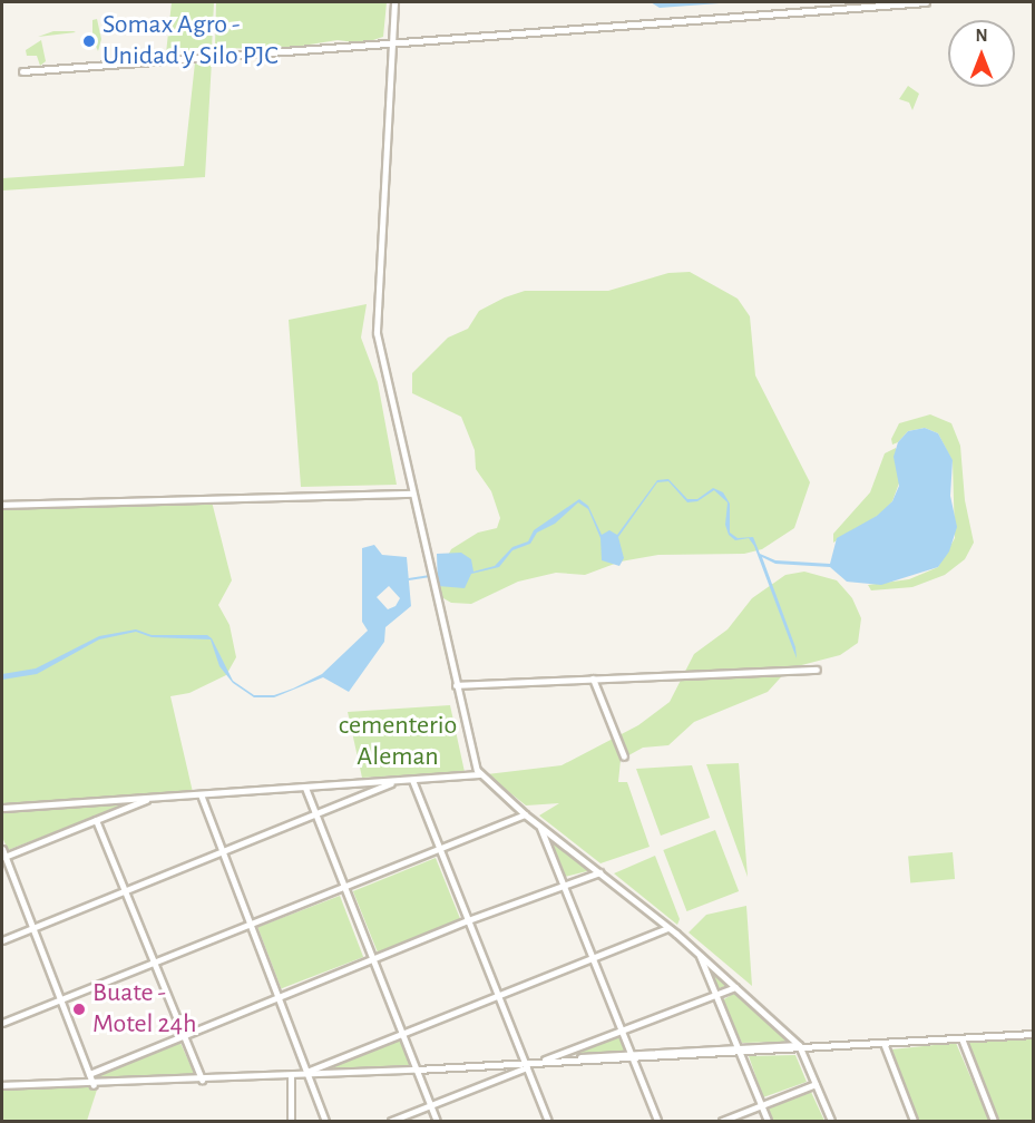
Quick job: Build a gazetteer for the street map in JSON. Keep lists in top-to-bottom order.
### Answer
{
  "parks": ["cementerio Aleman"],
  "places": ["Somax Agro - Unidad y Silo PJC", "Buate - Motel 24h"],
  "north": "top"
}
